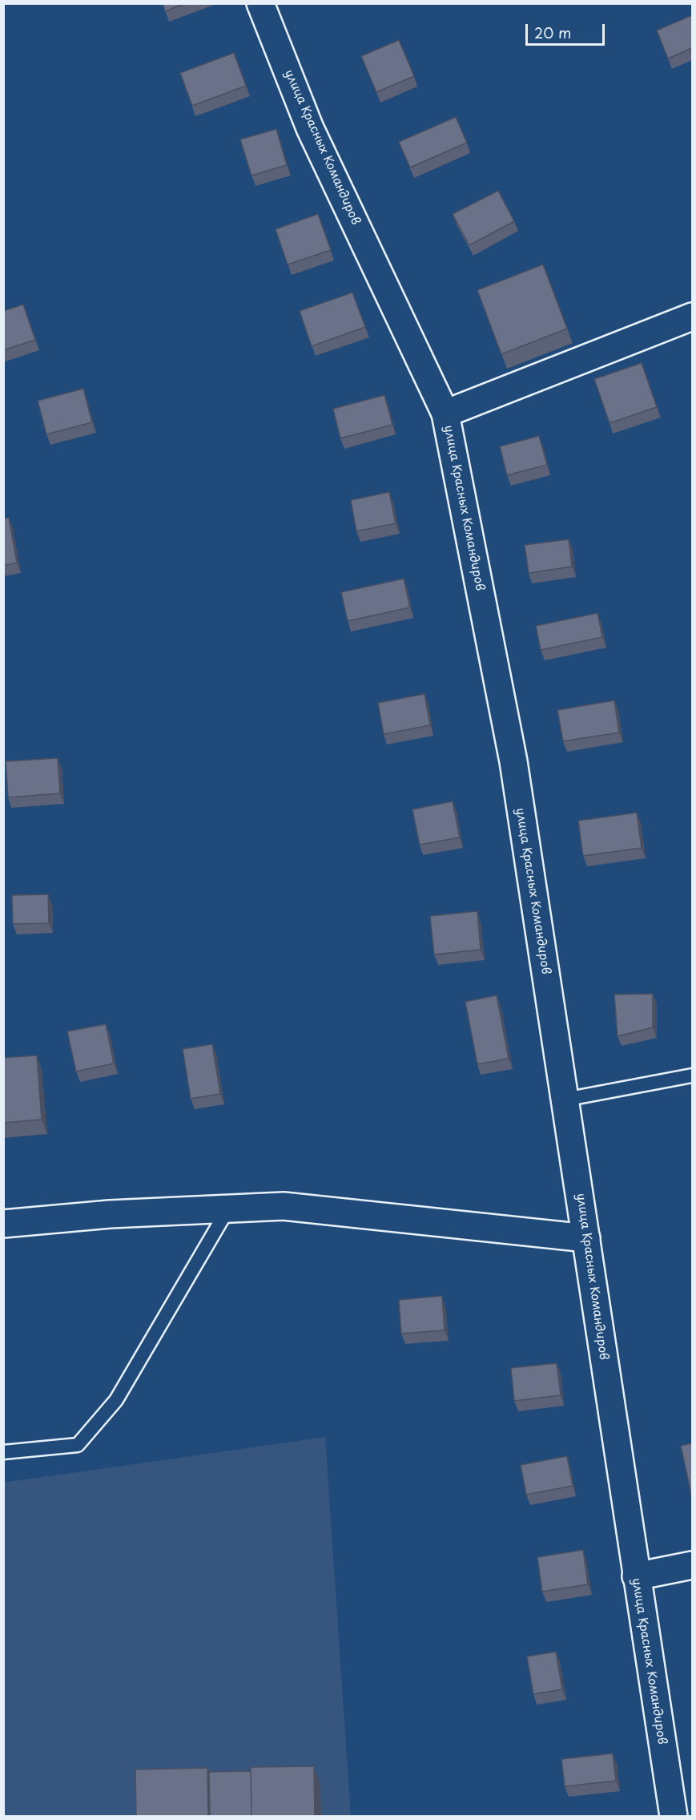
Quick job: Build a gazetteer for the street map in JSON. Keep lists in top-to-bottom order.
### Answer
{
  "streets": {
    "street": ["улица Красных Командиров"]
  },
  "scale_bar": "20 m"
}
